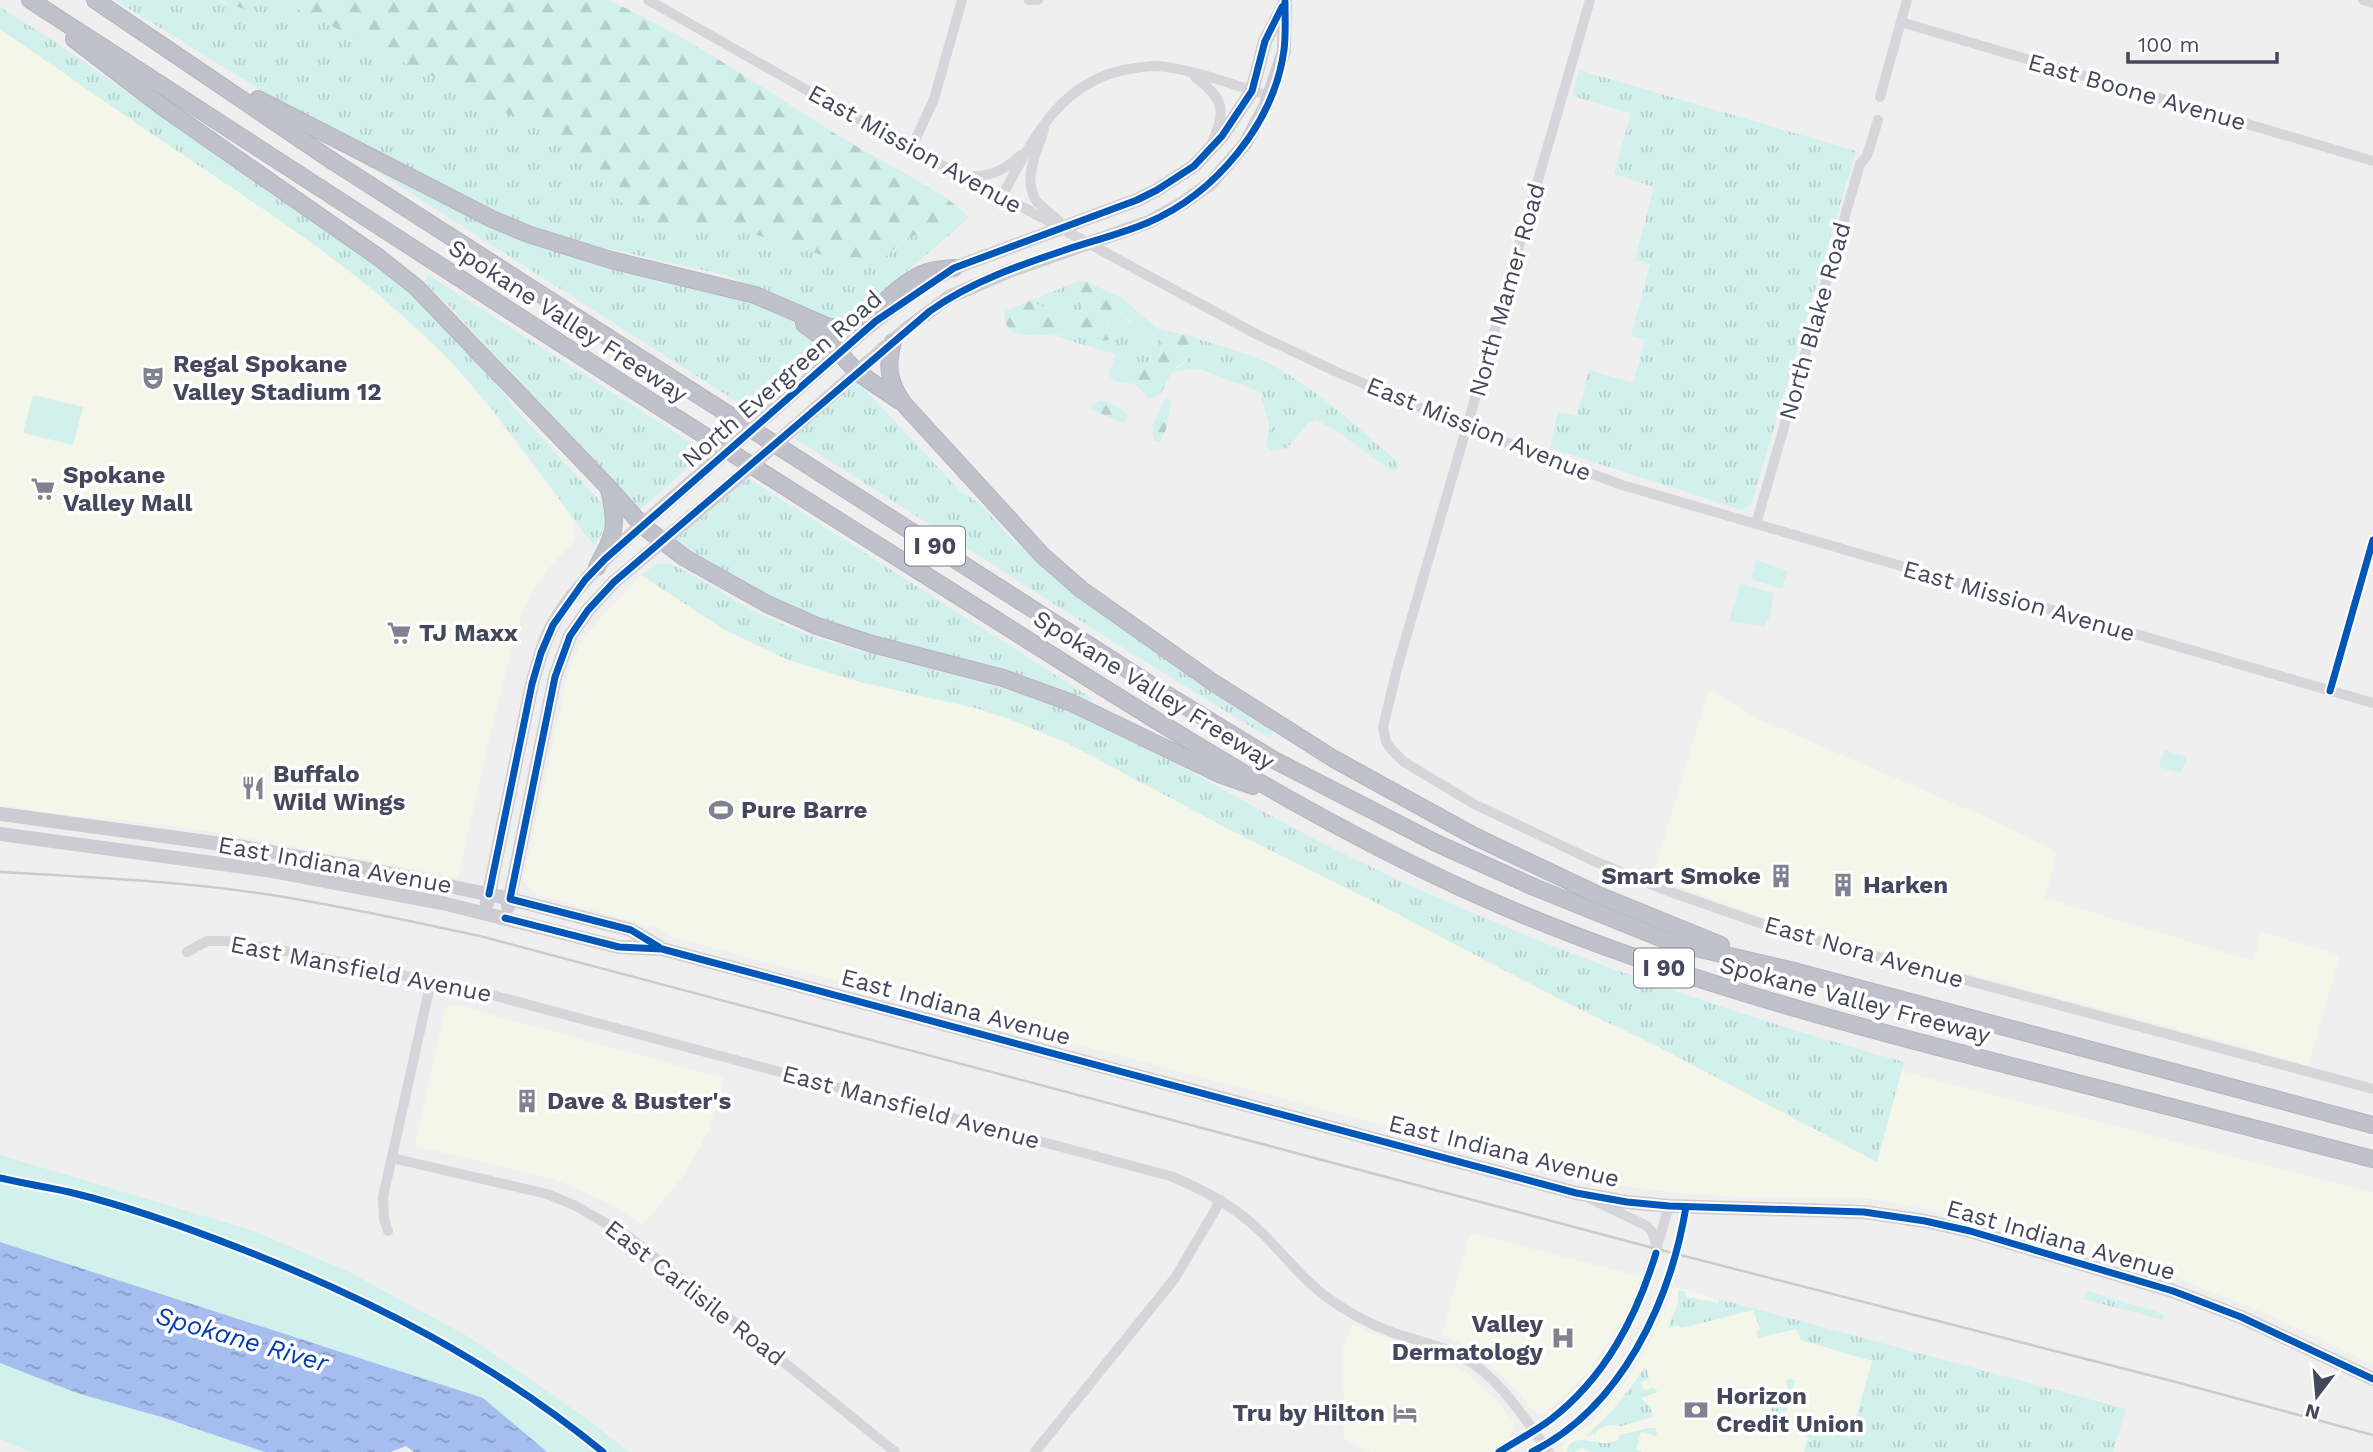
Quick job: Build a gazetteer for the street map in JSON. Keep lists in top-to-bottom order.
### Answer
{
  "streets": {
    "highway": ["Spokane Valley Freeway", "I 90"],
    "main road": ["North Evergreen Road", "East Indiana Avenue"],
    "street": [
      "East Boone Avenue",
      "East Mission Avenue",
      "North Mamer Road",
      "North Blake Road",
      "East Nora Avenue",
      "East Mansfield Avenue",
      "East Carlisile Road"
    ]
  },
  "crossings": [
    ["East Mission Avenue", "North Mamer Road"],
    ["East Mission Avenue", "North Blake Road"],
    ["North Mamer Road", "East Nora Avenue"],
    ["North Evergreen Road", "East Indiana Avenue"]
  ],
  "water": ["Spokane River"],
  "places": {
    "theatre": ["Regal Spokane Valley Stadium 12"],
    "supermarket": ["Spokane Valley Mall", "TJ Maxx"],
    "restaurant": ["Buffalo Wild Wings"],
    "sports": ["Pure Barre"],
    "building": ["Smart Smoke", "Harken", "Dave & Buster's"],
    "hospital": ["Valley Dermatology"],
    "bank": ["Horizon Credit Union"],
    "hotel": ["Tru by Hilton"]
  },
  "scale_bar": "100 m",
  "north": "bottom"
}
